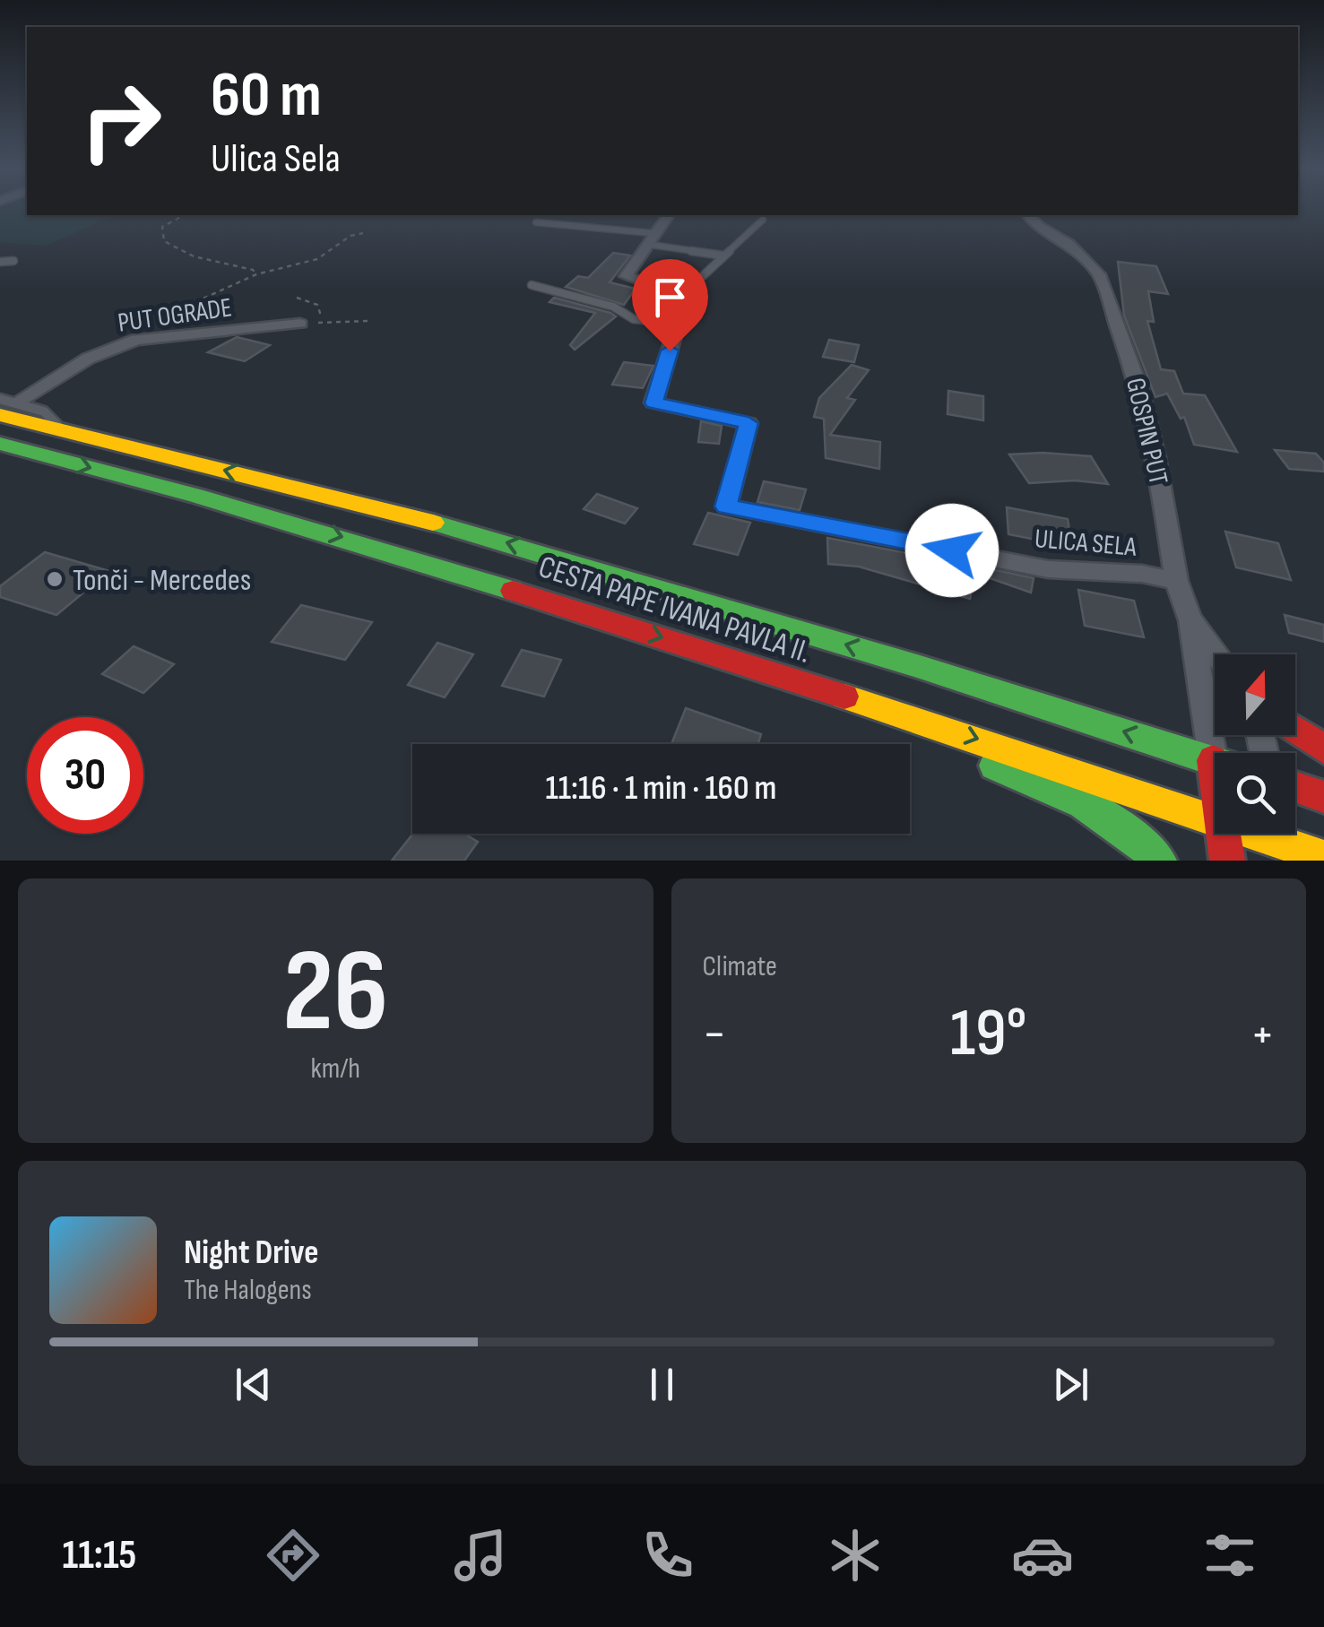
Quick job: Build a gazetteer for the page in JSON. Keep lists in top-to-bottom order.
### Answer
{
  "streets": {
    "main road": ["CESTA PAPE IVANA PAVLA II."],
    "street": ["PUT OGRADE", "GOSPIN PUT", "ULICA SELA"]
  },
  "crossings": [
    ["PUT OGRADE", "CESTA PAPE IVANA PAVLA II."],
    ["GOSPIN PUT", "ULICA SELA"]
  ],
  "places": ["Tonči - Mercedes"],
  "north": "top",
  "page": {
    "turn": ["60 m", "Ulica Sela"],
    "limit": "30",
    "trip": "11:16 · 1 min · 160 m",
    "tile": [
      ["26", "km/h"],
      "Climate"
    ],
    "heat": ["−", "19°", "+"],
    "song": ["Night Drive", "The Halogens"],
    "tabs": "11:15"
  }
}
